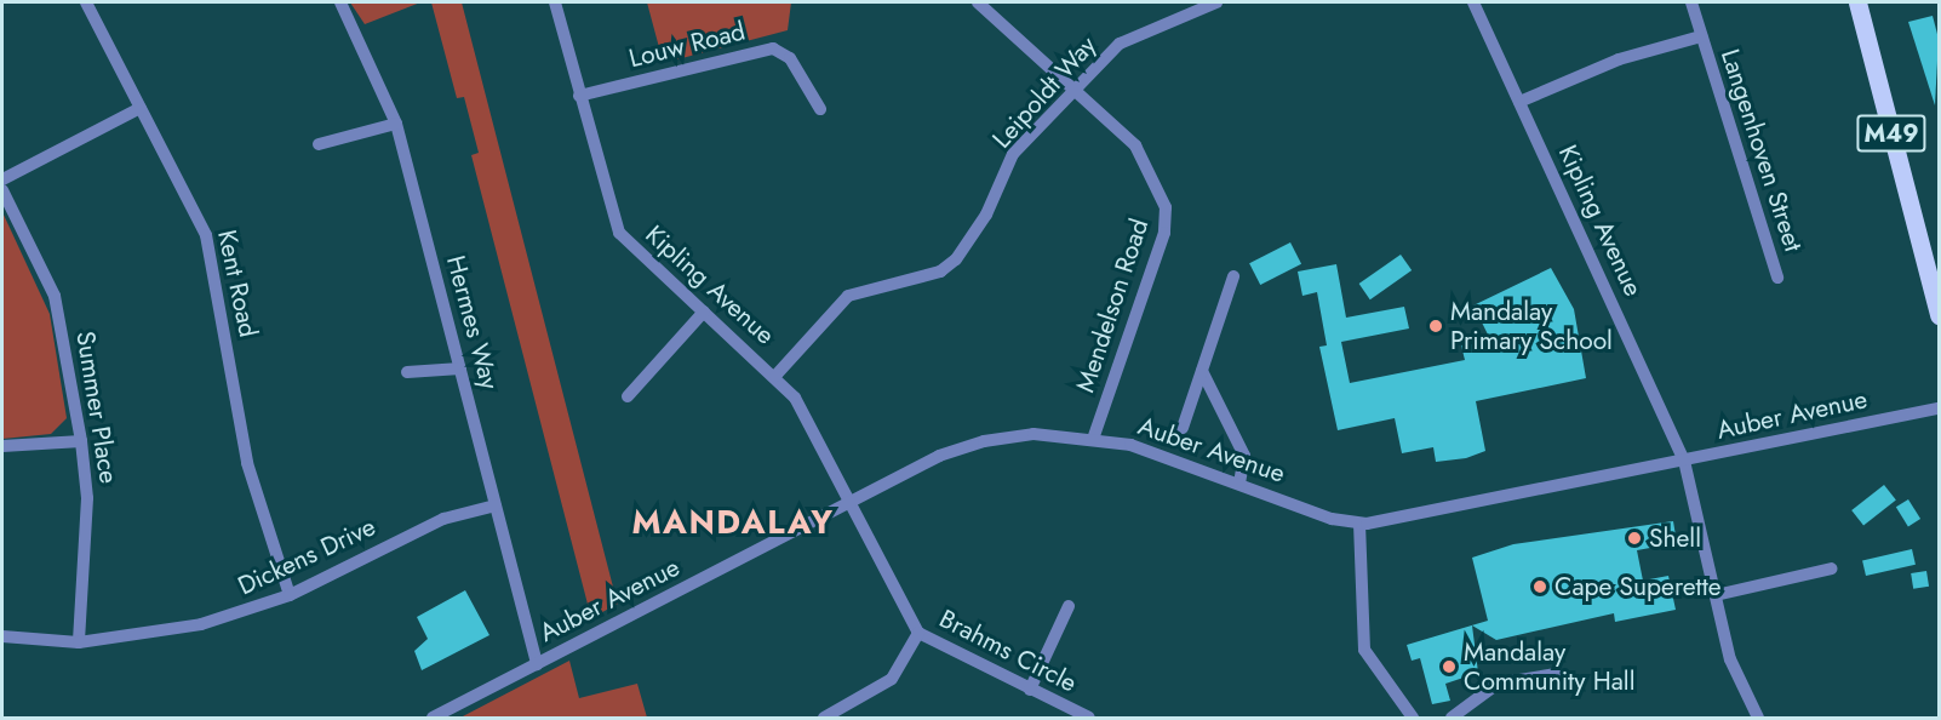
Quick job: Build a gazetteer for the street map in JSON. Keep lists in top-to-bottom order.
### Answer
{
  "streets": {
    "main road": ["M49"],
    "street": [
      "Louw Road",
      "Leipoldt Way",
      "Langenhoven Street",
      "Kipling Avenue",
      "Kent Road",
      "Mendelson Road",
      "Hermes Way",
      "Summer Place",
      "Auber Avenue",
      "Dickens Drive",
      "Brahms Circle"
    ]
  },
  "crossings": [
    ["Louw Road", "Kipling Avenue"],
    ["Leipoldt Way", "Kipling Avenue"],
    ["Leipoldt Way", "Mendelson Road"],
    ["Kipling Avenue", "Auber Avenue"],
    ["Kipling Avenue", "Brahms Circle"],
    ["Kent Road", "Dickens Drive"],
    ["Mendelson Road", "Auber Avenue"],
    ["Hermes Way", "Auber Avenue"],
    ["Hermes Way", "Dickens Drive"],
    ["Summer Place", "Dickens Drive"],
    ["Auber Avenue", "Brahms Circle"]
  ],
  "districts": ["MANDALAY"],
  "places": [
    "Mandalay Primary School",
    "Shell",
    "Cape Superette",
    "Mandalay Community Hall"
  ]
}
